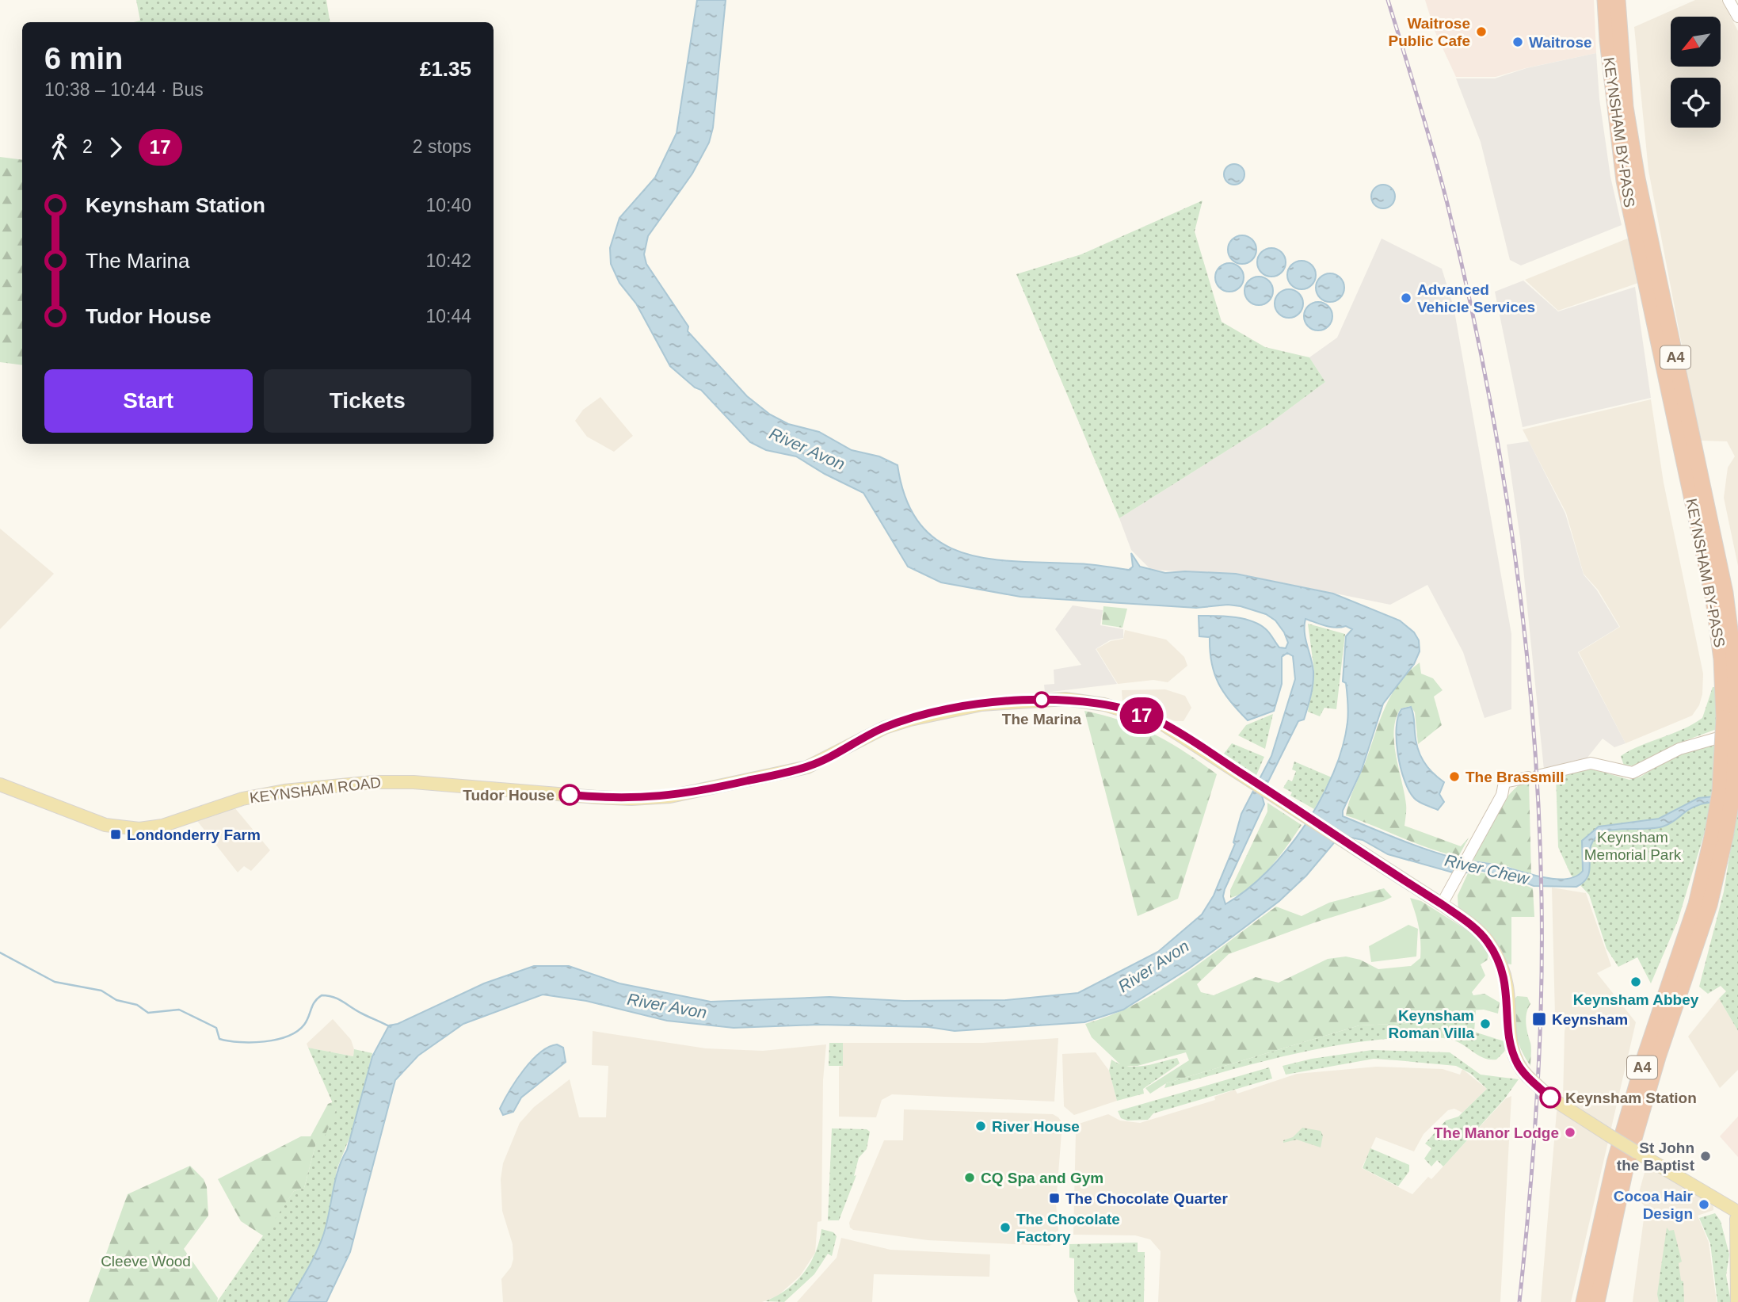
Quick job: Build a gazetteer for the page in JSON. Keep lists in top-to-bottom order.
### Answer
{
  "streets": {
    "highway": ["KEYNSHAM BY-PASS", "A4"],
    "main road": ["KEYNSHAM ROAD"]
  },
  "water": ["River Avon", "River Chew"],
  "parks": ["Keynsham Memorial Park", "Cleeve Wood"],
  "places": {
    "other": [
      "Waitrose Public Cafe",
      "Waitrose",
      "Advanced Vehicle Services",
      "The Marina",
      "The Brassmill",
      "Tudor House",
      "Keynsham Abbey",
      "Keynsham Roman Villa",
      "Keynsham Station",
      "River House",
      "The Manor Lodge",
      "St John the Baptist",
      "CQ Spa and Gym",
      "Cocoa Hair Design",
      "The Chocolate Factory"
    ],
    "transit": ["Londonderry Farm", "Keynsham", "The Chocolate Quarter"]
  },
  "lines": ["bus line 17"],
  "north": "bottom left",
  "page": {
    "on_map": "17",
    "heading": ["6 min", "10:38 – 10:44 · Bus", "£1.35"],
    "legs": ["2", "17", "2 stops"],
    "list": [
      {
        "name": "Keynsham Station",
        "value": "10:40"
      },
      {
        "name": "The Marina",
        "value": "10:42"
      },
      {
        "name": "Tudor House",
        "value": "10:44"
      }
    ],
    "buttons": ["Start", "Tickets"]
  }
}
